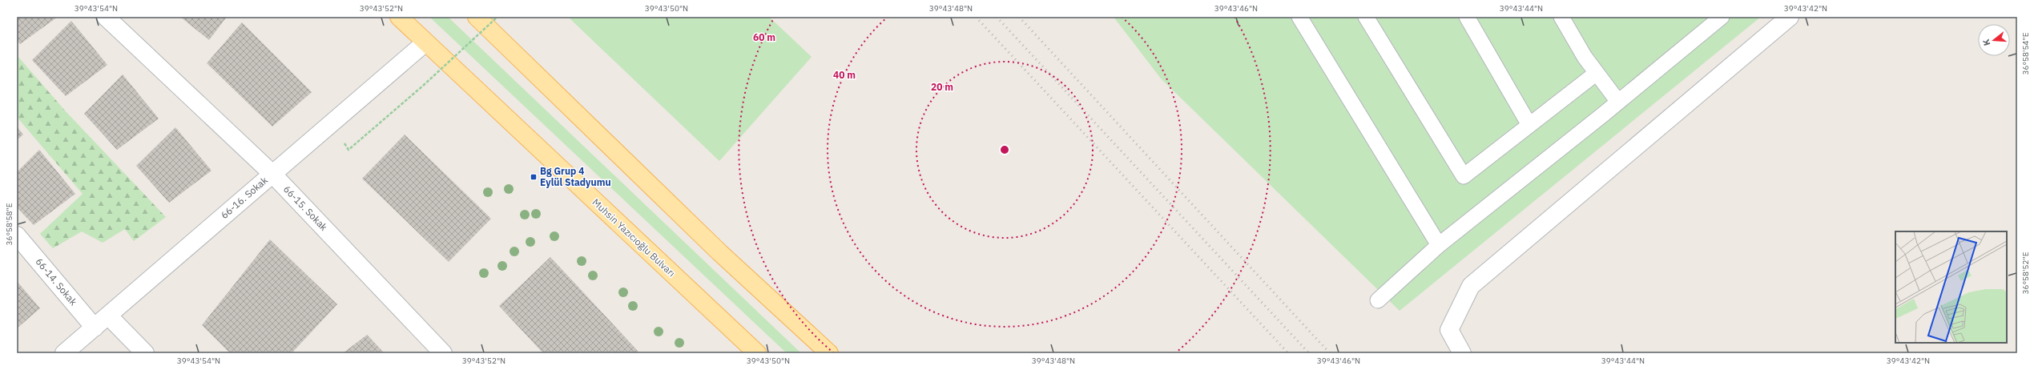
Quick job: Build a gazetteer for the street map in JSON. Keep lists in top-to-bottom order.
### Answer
{
  "streets": {
    "main road": ["Muhsin Yazıcıoğlu Bulvarı"],
    "street": ["66-16. Sokak", "66-15. Sokak", "66-14. Sokak"]
  },
  "crossings": [
    ["66-16. Sokak", "66-15. Sokak"],
    ["66-16. Sokak", "Muhsin Yazıcıoğlu Bulvarı"],
    ["66-16. Sokak", "66-14. Sokak"]
  ],
  "places": {
    "transit": ["Bg Grup 4 Eylül Stadyumu"]
  },
  "north": "left",
  "coordinates": [
    "39°43'54\"N",
    "39°43'52\"N",
    "39°43'50\"N",
    "39°43'48\"N",
    "39°43'46\"N",
    "39°43'44\"N",
    "39°43'42\"N",
    "36°58'54\"E",
    "36°58'58\"E",
    "36°58'52\"E"
  ],
  "rings": ["60 m", "40 m", "20 m"]
}
